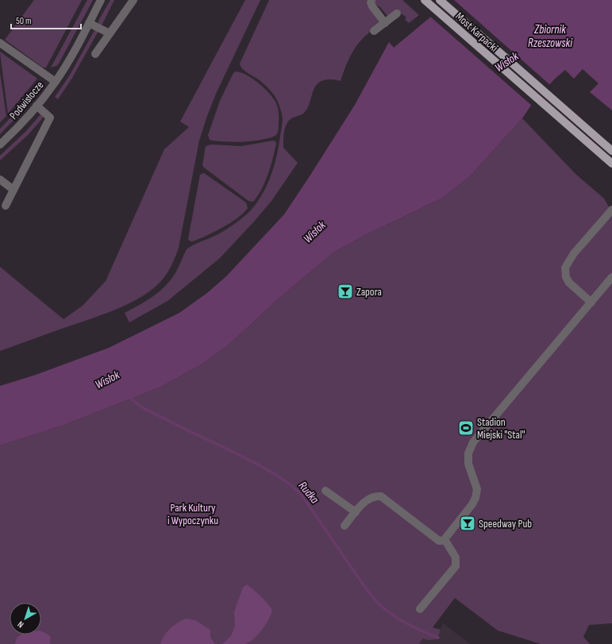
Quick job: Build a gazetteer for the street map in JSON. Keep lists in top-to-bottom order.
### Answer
{
  "streets": {
    "main road": ["Most Karpacki"],
    "street": ["Podwisłocze"]
  },
  "water": ["Zbiornik Rzeszowski", "Wisłok", "Rudka"],
  "parks": ["Park Kultury i Wypoczynku"],
  "places": {
    "bar": ["Zapora", "Speedway Pub"],
    "sports": ["Stadion Miejski \"Stal\""]
  },
  "scale_bar": "50 m",
  "north": "bottom left"
}
